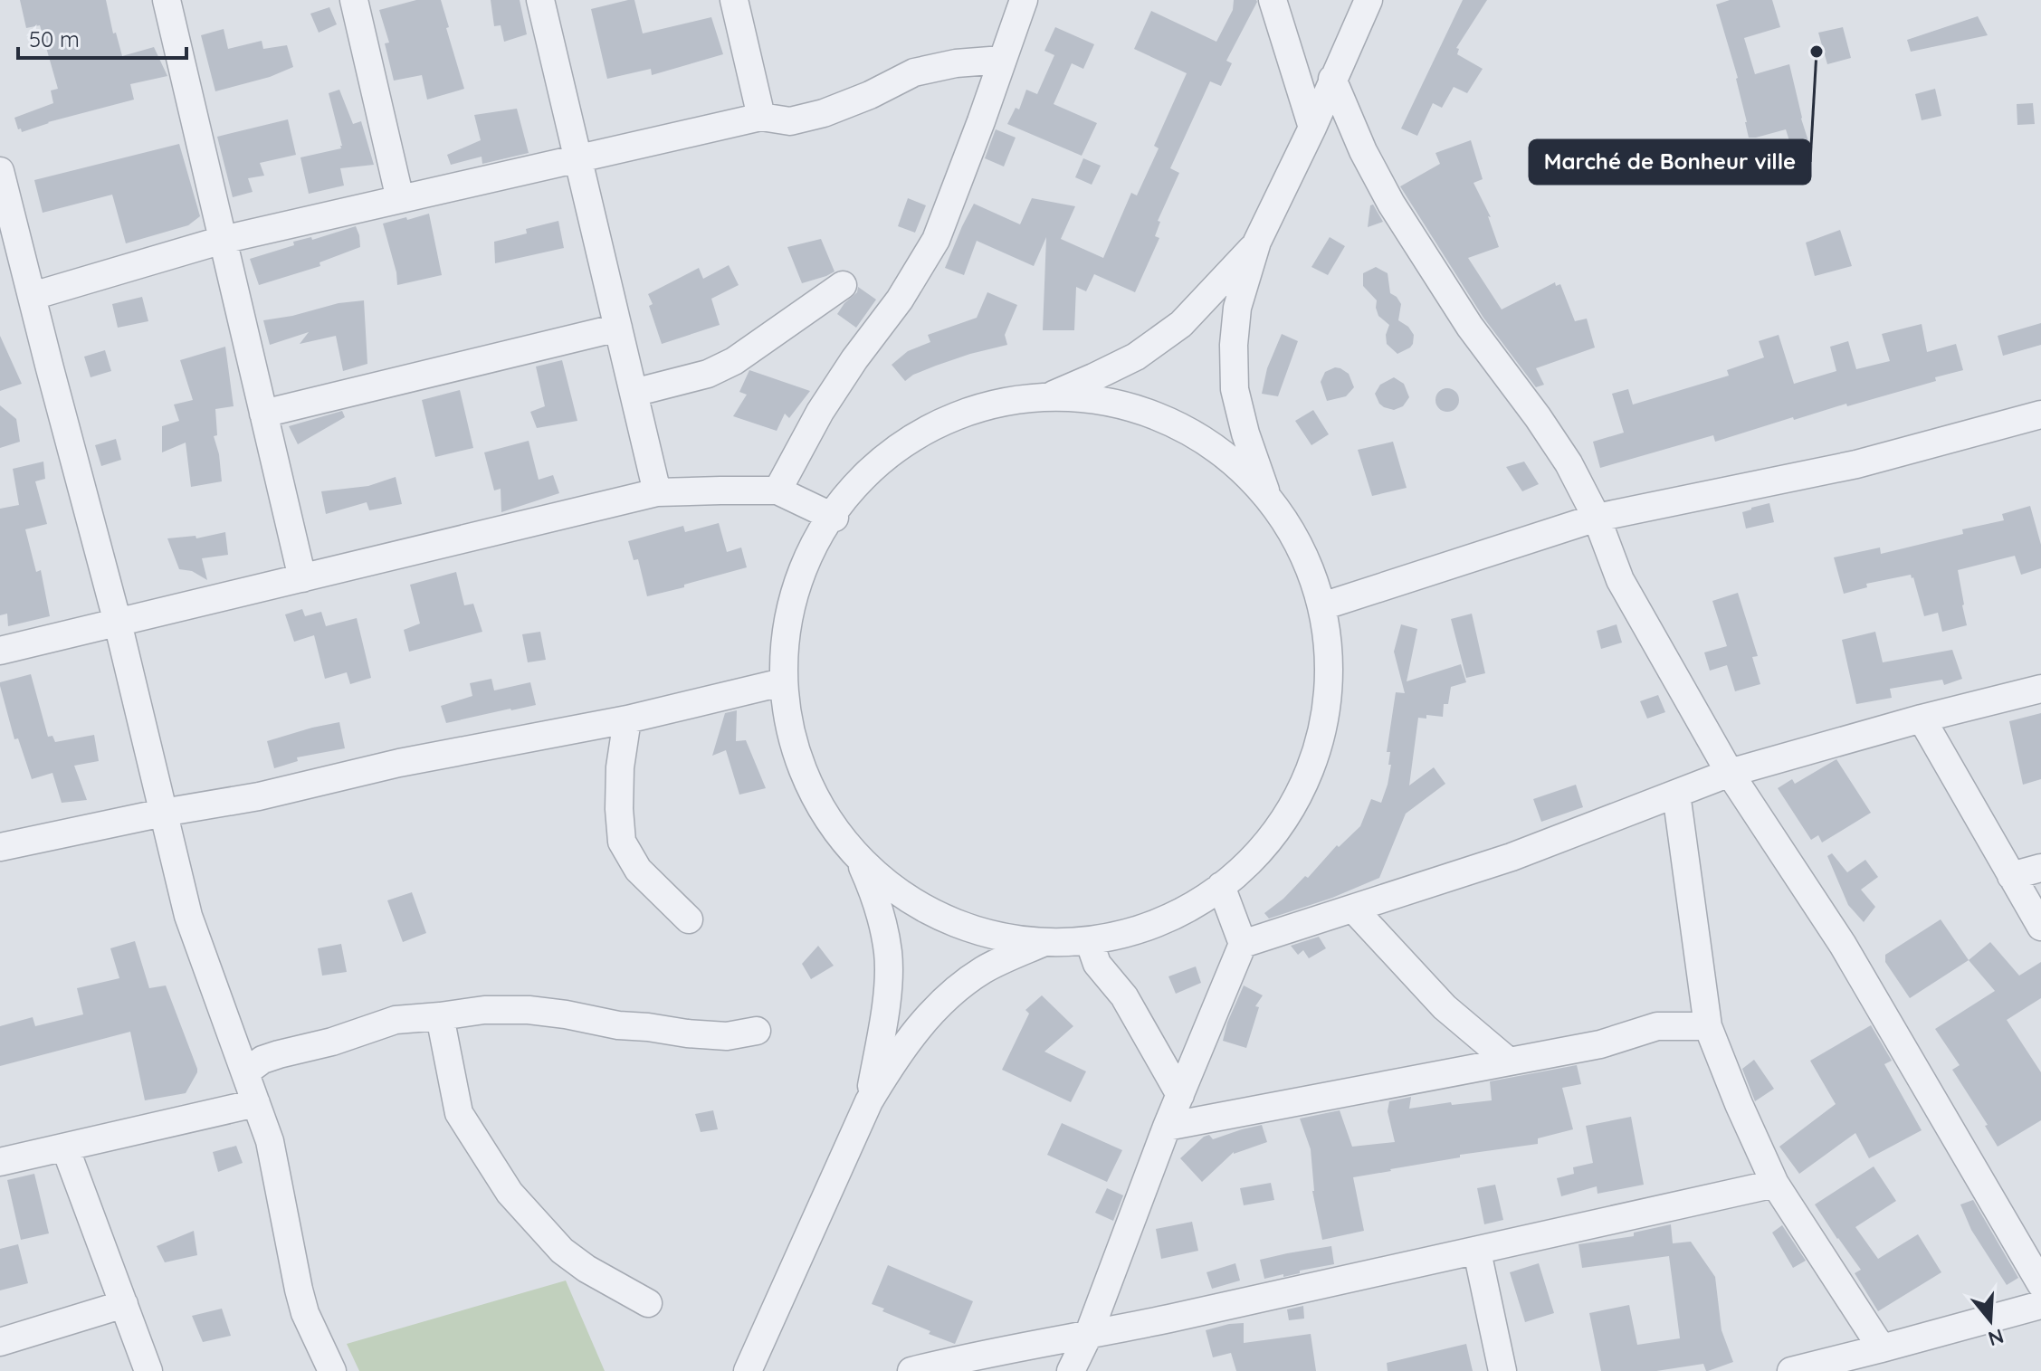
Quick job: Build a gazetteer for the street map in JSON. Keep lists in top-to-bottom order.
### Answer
{
  "places": ["Marché de Bonheur ville"],
  "scale_bar": "50 m",
  "north": "bottom"
}
